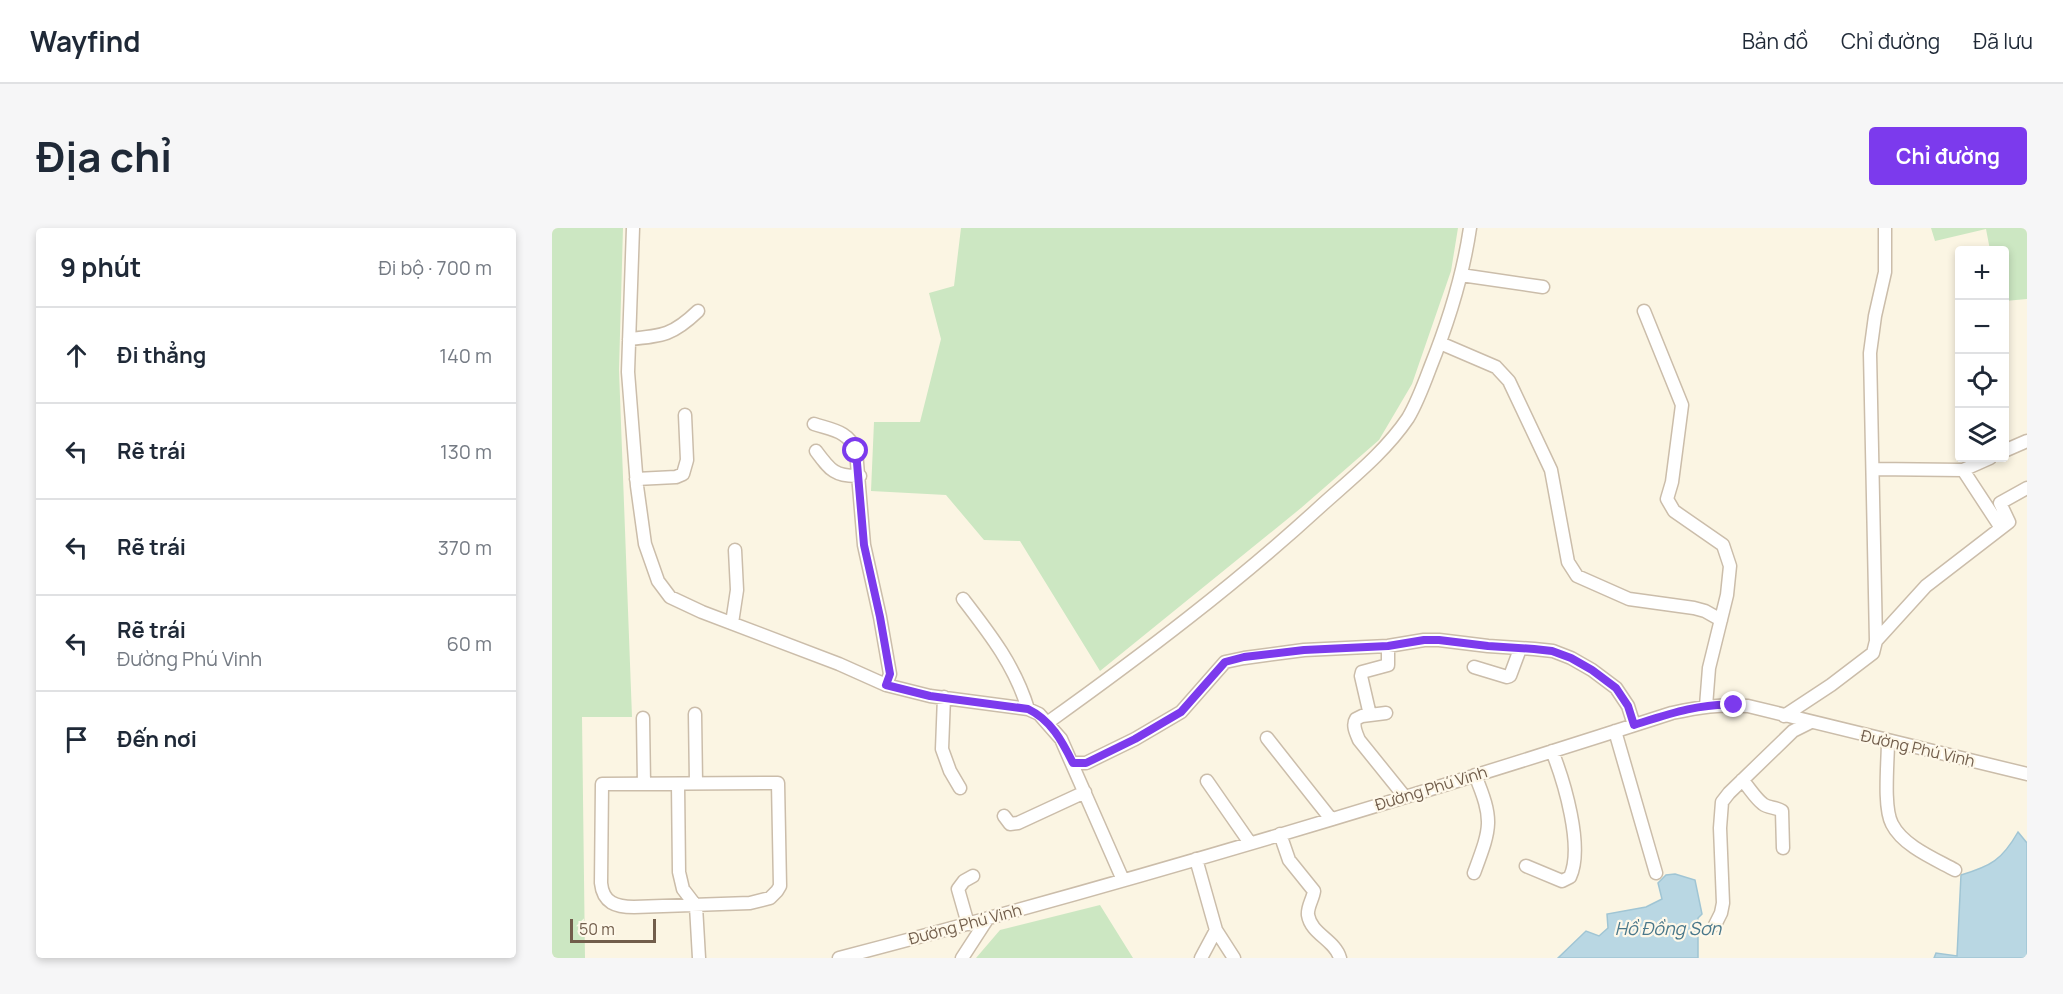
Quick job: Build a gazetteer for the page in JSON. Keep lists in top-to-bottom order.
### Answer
{
  "streets": {
    "street": ["Đường Phú Vinh"]
  },
  "water": ["Hồ Đồng Sơn"],
  "scale_bar": "50 m",
  "page": {
    "header": "Wayfind",
    "nav": ["Bản đồ", "Chỉ đường", "Đã lưu"],
    "title": "Địa chỉ",
    "buttons": "Chỉ đường",
    "heading": ["9 phút", "Đi bộ · 700 m"],
    "map_buttons": ["+", "−"],
    "list": [
      ["Đi thẳng", "140 m"],
      ["Rẽ trái", "130 m"],
      ["Rẽ trái", "370 m"],
      ["Rẽ trái", "Đường Phú Vinh", "60 m"],
      "Đến nơi"
    ],
    "scale": "50 m"
  }
}
